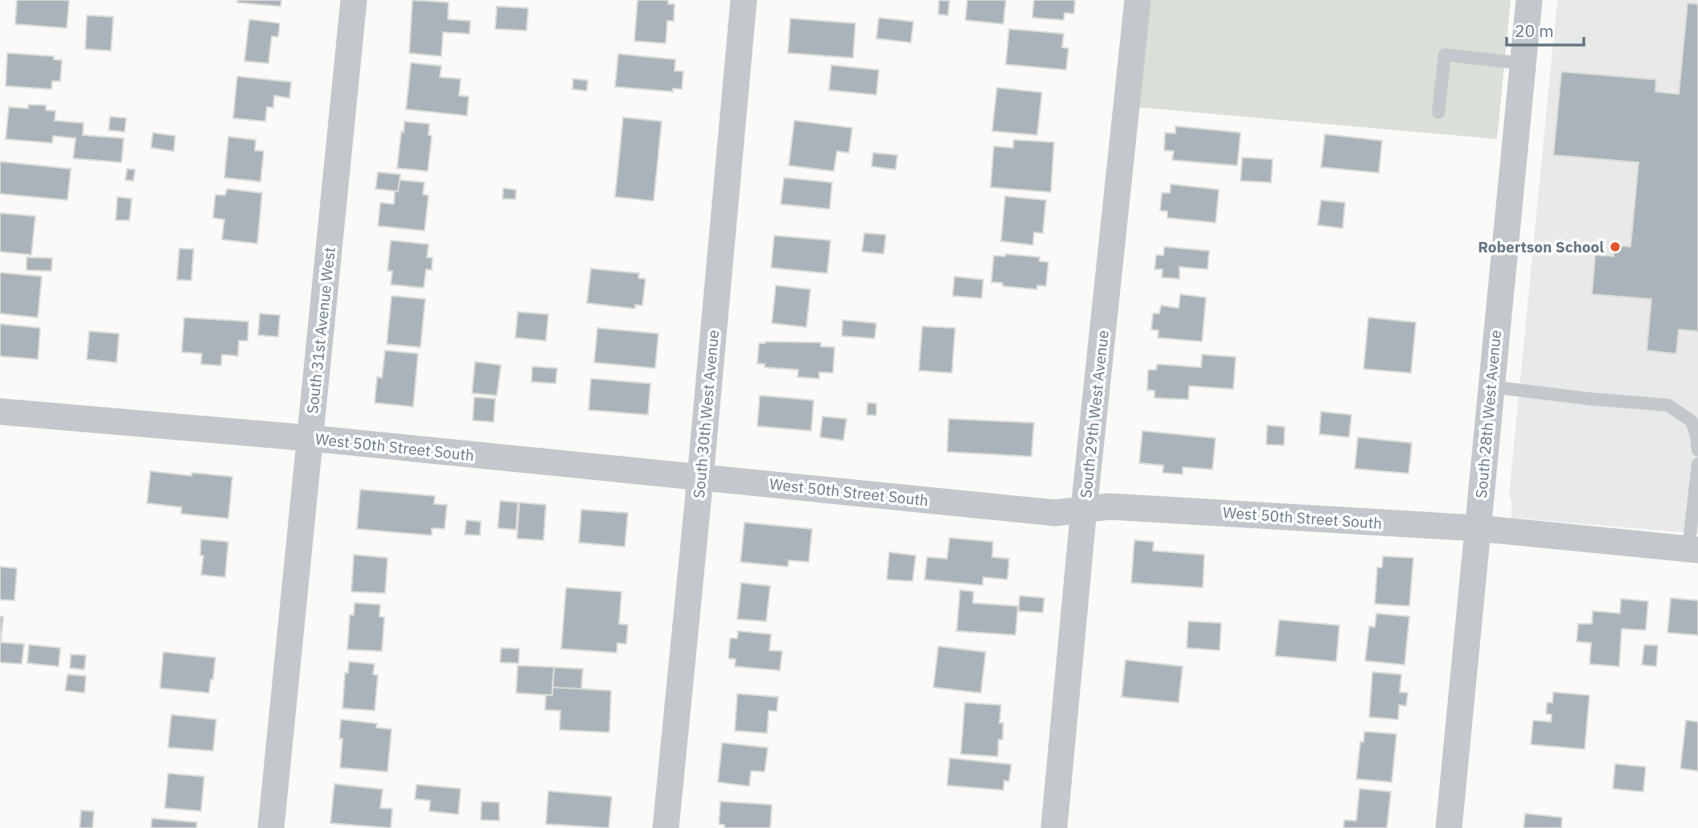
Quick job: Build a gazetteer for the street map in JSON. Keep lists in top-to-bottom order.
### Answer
{
  "streets": {
    "street": [
      "South 31st Avenue West",
      "South 30th West Avenue",
      "South 29th West Avenue",
      "South 28th West Avenue",
      "West 50th Street South"
    ]
  },
  "crossings": [
    ["South 31st Avenue West", "West 50th Street South"],
    ["South 30th West Avenue", "West 50th Street South"],
    ["South 29th West Avenue", "West 50th Street South"],
    ["South 28th West Avenue", "West 50th Street South"]
  ],
  "places": ["Robertson School"],
  "scale_bar": "20 m"
}
